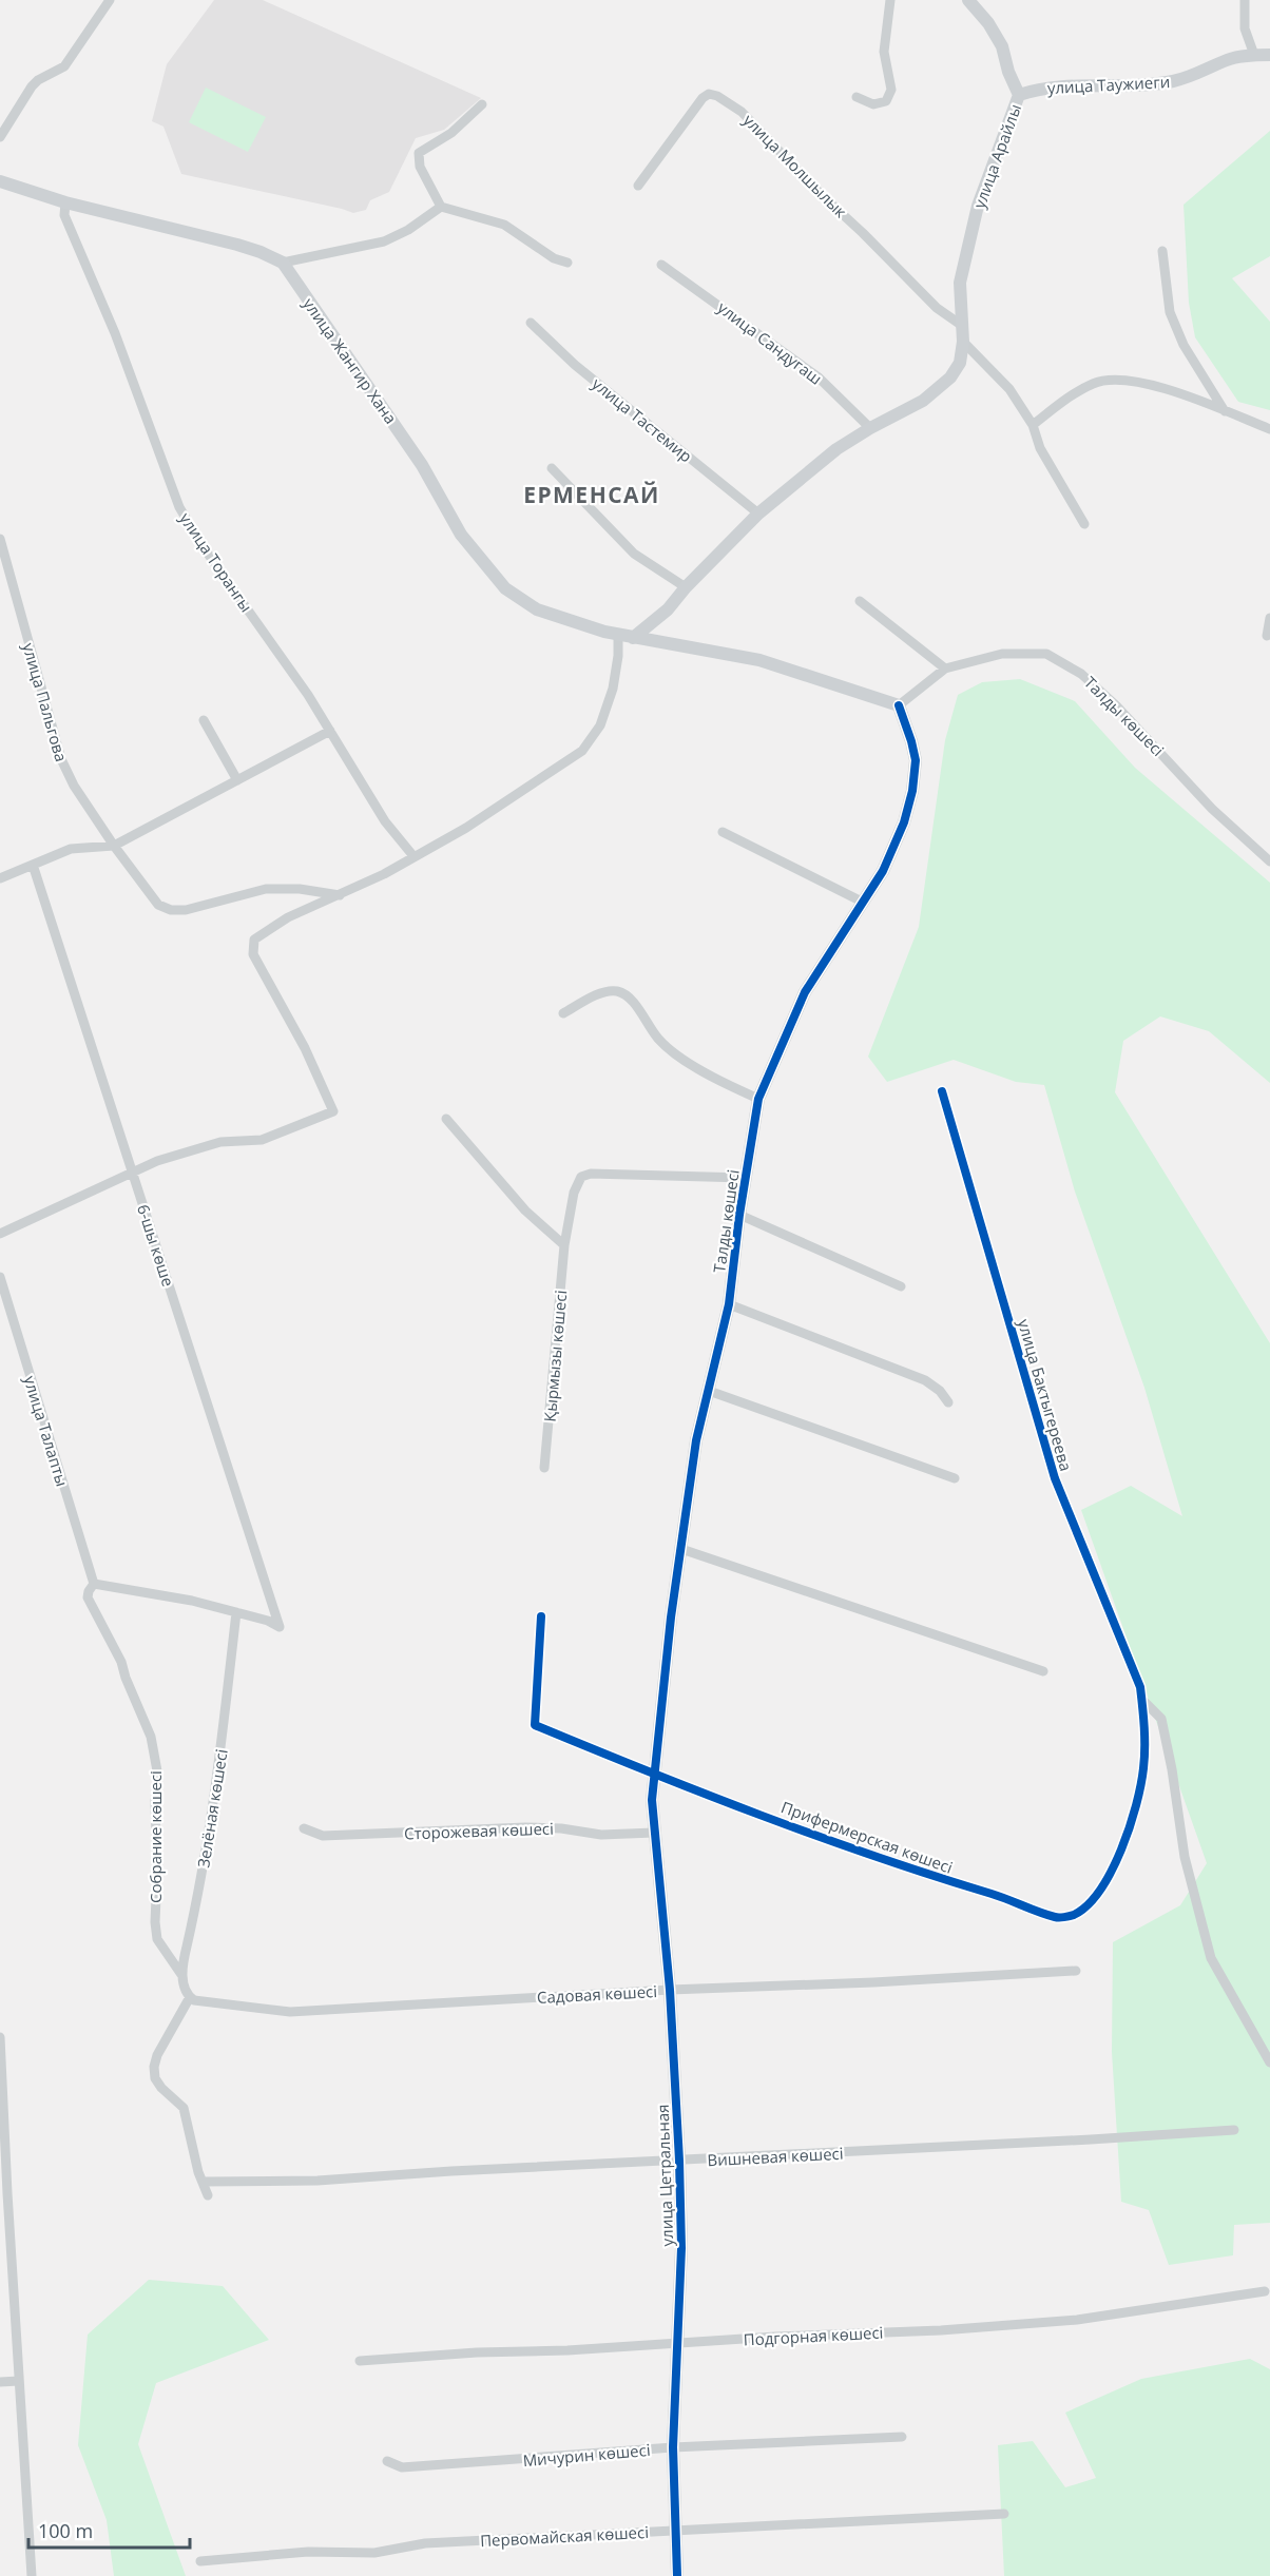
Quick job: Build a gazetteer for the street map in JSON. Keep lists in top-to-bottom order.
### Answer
{
  "streets": {
    "street": [
      "улица Таужиеги",
      "улица Арайлы",
      "улица Молшылык",
      "улица Сандугаш",
      "улица Жангир Хана",
      "улица Тастемир",
      "улица Торангы",
      "улица Пальгова",
      "Талды көшесі",
      "6-шы көше",
      "Қырмызы көшесі",
      "улица Бактыгереева",
      "улица Талапты",
      "Зелёная көшесі",
      "Сторожевая көшесі",
      "Собрание көшесі",
      "Прифермерская көшесі",
      "Садовая көшесі",
      "Вишневая көшесі",
      "улица Цетральная",
      "Подгорная көшесі",
      "Мичурин көшесі",
      "Первомайская көшесі"
    ]
  },
  "crossings": [
    ["улица Таужиеги", "улица Арайлы"],
    ["улица Арайлы", "улица Молшылык"],
    ["улица Жангир Хана", "Талды көшесі"],
    ["Талды көшесі", "Қырмызы көшесі"],
    ["Талды көшесі", "Прифермерская көшесі"],
    ["Талды көшесі", "улица Цетральная"],
    ["6-шы көше", "Зелёная көшесі"],
    ["улица Бактыгереева", "Прифермерская көшесі"],
    ["улица Талапты", "Собрание көшесі"],
    ["Зелёная көшесі", "Собрание көшесі"],
    ["Зелёная көшесі", "Садовая көшесі"],
    ["Сторожевая көшесі", "улица Цетральная"],
    ["Прифермерская көшесі", "улица Цетральная"],
    ["Садовая көшесі", "улица Цетральная"],
    ["Вишневая көшесі", "улица Цетральная"],
    ["улица Цетральная", "Подгорная көшесі"],
    ["улица Цетральная", "Мичурин көшесі"],
    ["улица Цетральная", "Первомайская көшесі"]
  ],
  "districts": ["ЕРМЕНСАЙ"],
  "scale_bar": "100 m"
}
